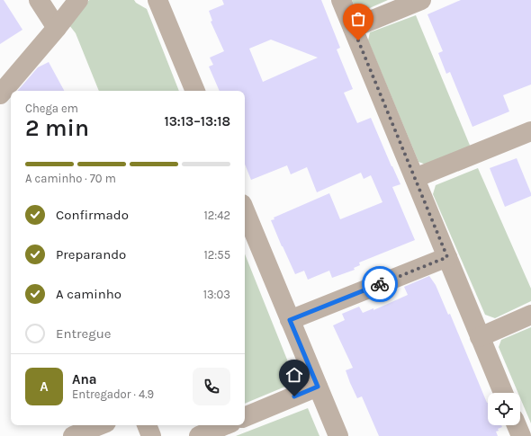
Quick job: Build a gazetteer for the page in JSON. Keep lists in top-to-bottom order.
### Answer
{
  "page": {
    "heading": ["2 min", "Chega em", "13:13–13:18"],
    "panel": ["Ana", "Entregador · 4.9"],
    "bar": "A caminho · 70 m",
    "list": [
      ["Confirmado", "12:42"],
      ["Preparando", "12:55"],
      ["A caminho", "13:03"],
      "Entregue"
    ],
    "round": "A"
  }
}
